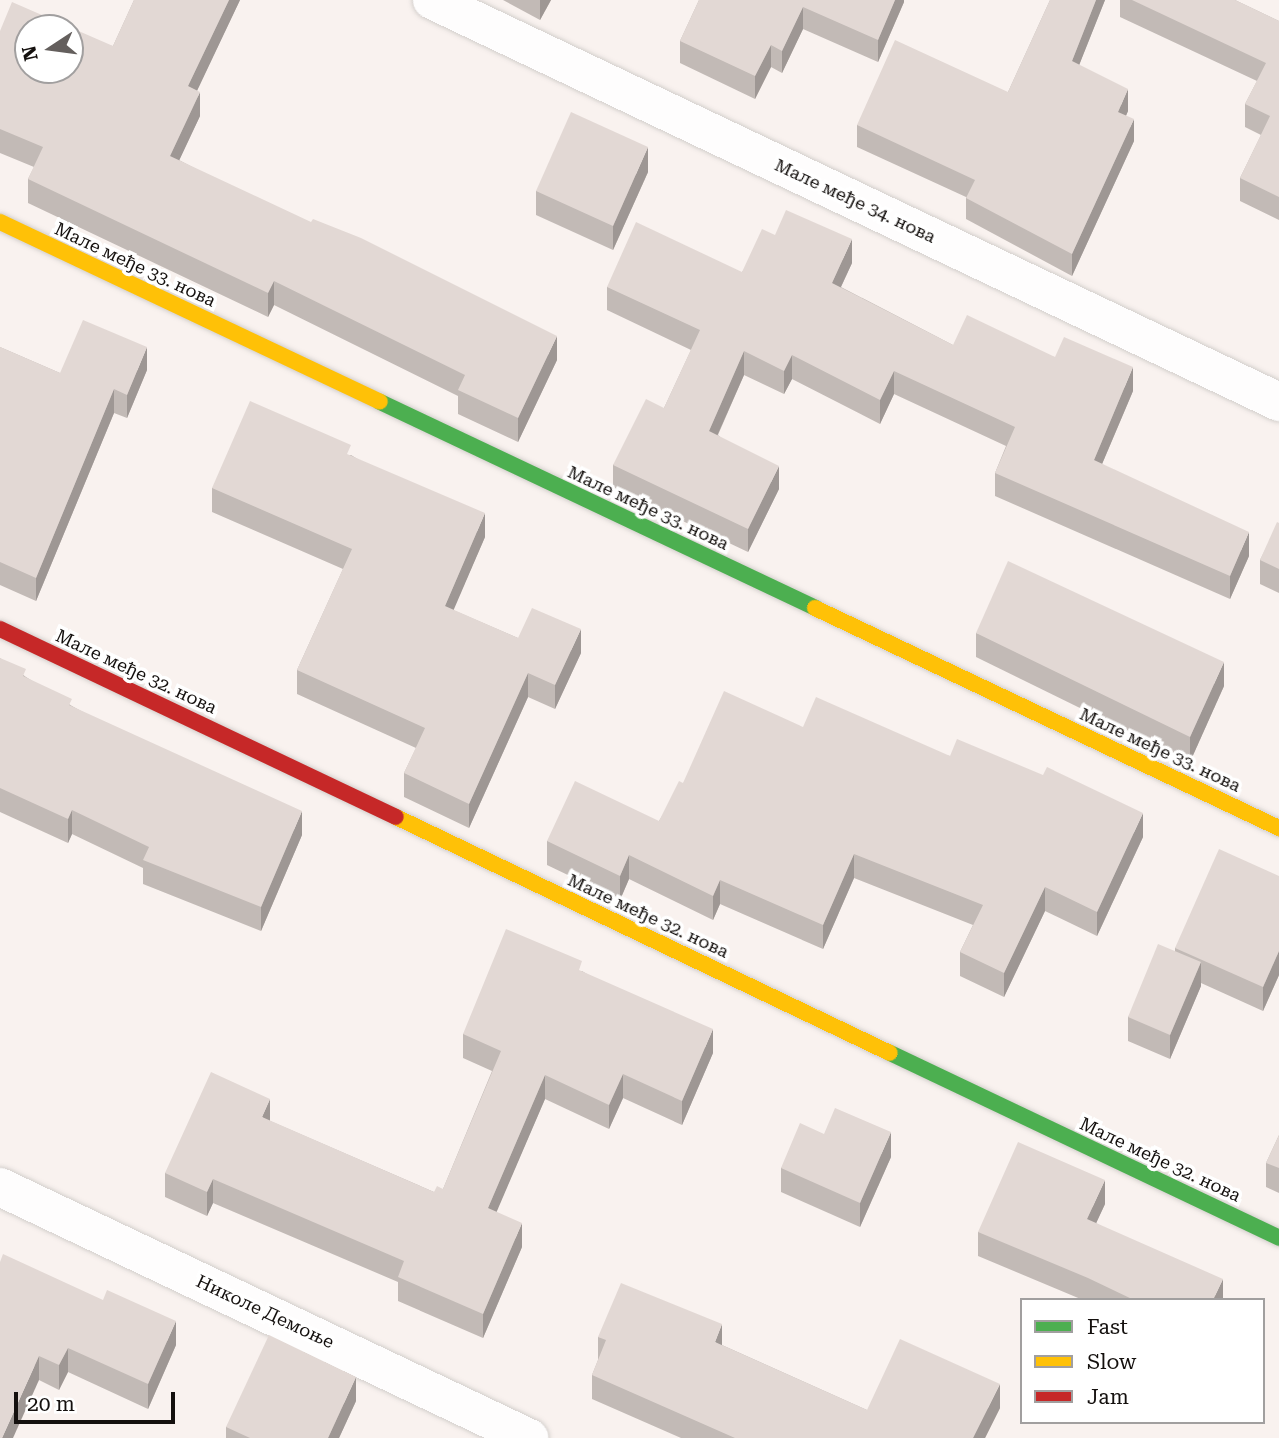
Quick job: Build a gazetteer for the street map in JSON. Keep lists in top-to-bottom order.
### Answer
{
  "streets": {
    "street": [
      "Мале међе 34. нова",
      "Мале међе 33. нова",
      "Мале међе 32. нова",
      "Николе Демоње"
    ]
  },
  "legend": ["Fast", "Slow", "Jam"],
  "scale_bar": "20 m",
  "north": "left"
}
